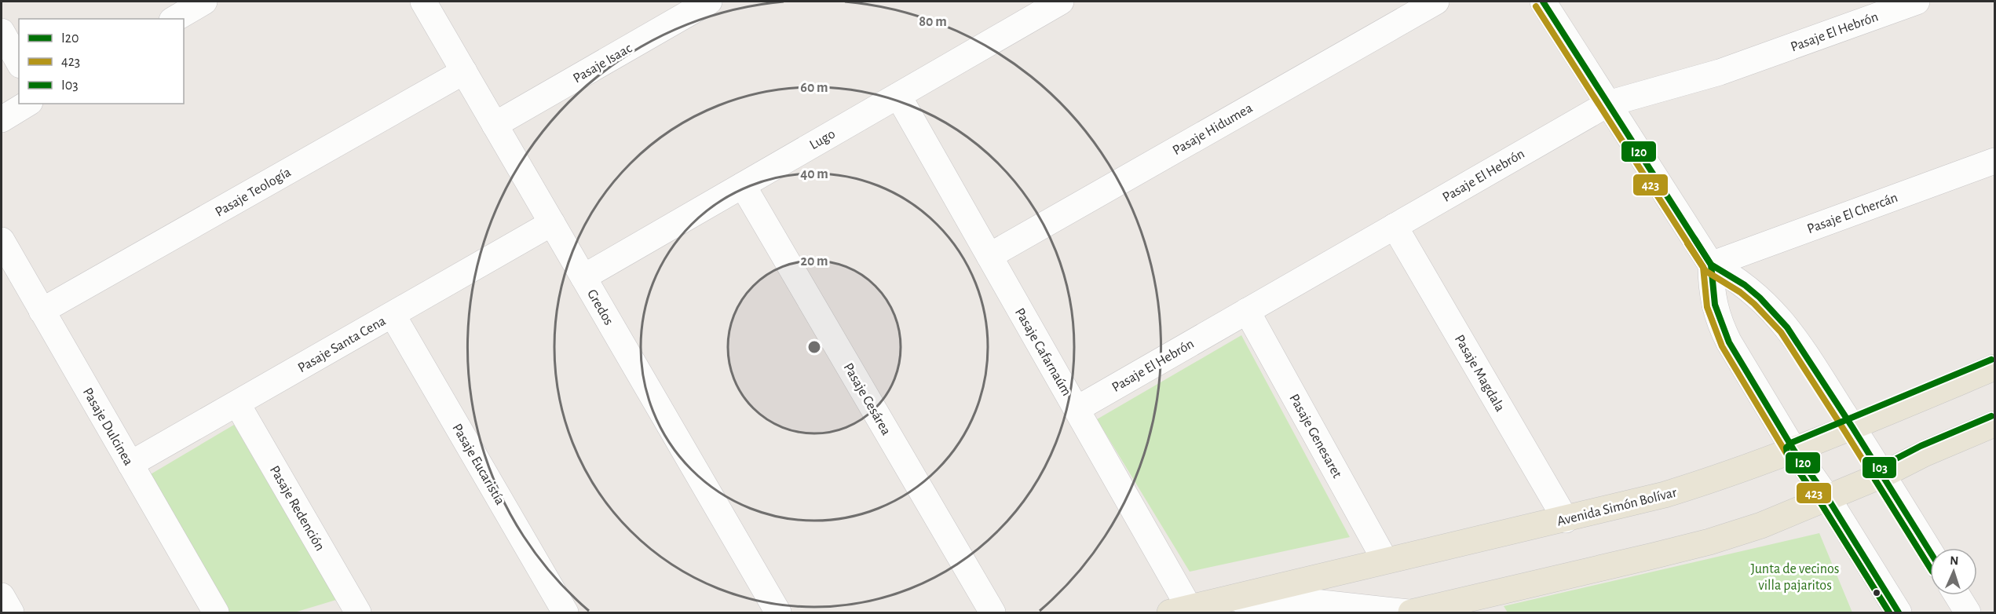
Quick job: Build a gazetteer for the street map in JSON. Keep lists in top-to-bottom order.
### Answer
{
  "streets": {
    "main road": ["Avenida Simón Bolívar"],
    "street": [
      "Pasaje El Hebrón",
      "Pasaje Isaac",
      "Pasaje Hidumea",
      "Lugo",
      "Pasaje Teología",
      "Pasaje El Chercán",
      "Gredos",
      "Pasaje Santa Cena",
      "Pasaje Cafarnaúm",
      "Pasaje Magdala",
      "Pasaje Cesárea",
      "Pasaje Dulcinea",
      "Pasaje Genesaret",
      "Pasaje Eucaristía",
      "Pasaje Redención"
    ]
  },
  "crossings": [
    ["Pasaje El Hebrón", "Pasaje Cafarnaúm"],
    ["Pasaje El Hebrón", "Pasaje Magdala"],
    ["Pasaje El Hebrón", "Pasaje Genesaret"],
    ["Pasaje Isaac", "Gredos"],
    ["Pasaje Hidumea", "Pasaje Cafarnaúm"],
    ["Lugo", "Gredos"],
    ["Lugo", "Pasaje Cafarnaúm"],
    ["Lugo", "Pasaje Cesárea"],
    ["Pasaje Teología", "Gredos"],
    ["Pasaje Teología", "Pasaje Dulcinea"],
    ["Gredos", "Pasaje Santa Cena"],
    ["Pasaje Santa Cena", "Pasaje Dulcinea"],
    ["Pasaje Santa Cena", "Pasaje Eucaristía"],
    ["Pasaje Santa Cena", "Pasaje Redención"],
    ["Pasaje Cafarnaúm", "Avenida Simón Bolívar"],
    ["Pasaje Magdala", "Avenida Simón Bolívar"],
    ["Pasaje Genesaret", "Avenida Simón Bolívar"]
  ],
  "parks": ["Junta de vecinos villa pajaritos"],
  "lines": ["transit line I20", "transit line 423", "transit line I03"],
  "legend": ["I20", "423", "I03"],
  "north": "top",
  "rings": [
    "80 m",
    "60 m",
    "40 m",
    "20 m"
  ]
}
